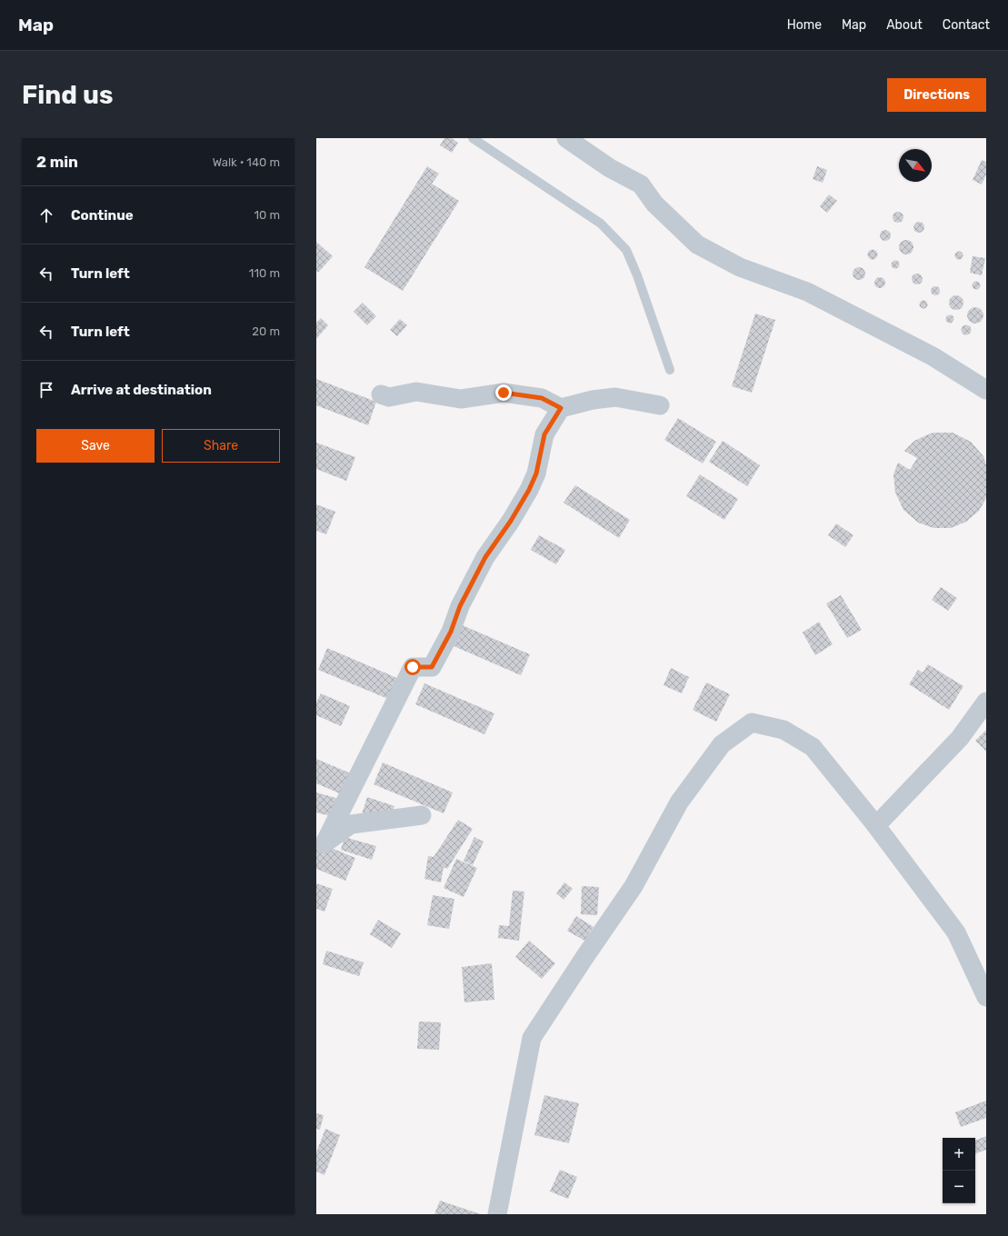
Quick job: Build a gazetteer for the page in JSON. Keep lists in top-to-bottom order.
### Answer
{
  "north": "bottom right",
  "page": {
    "header": "Map",
    "nav": [
      "Home",
      "Map",
      "About",
      "Contact"
    ],
    "buttons": [
      "Directions",
      ["Save", "Share"]
    ],
    "title": "Find us",
    "heading": ["2 min", "Walk · 140 m"],
    "list": [
      ["Continue", "10 m"],
      ["Turn left", "110 m"],
      ["Turn left", "20 m"],
      "Arrive at destination"
    ],
    "map_buttons": ["+", "−"]
  }
}
